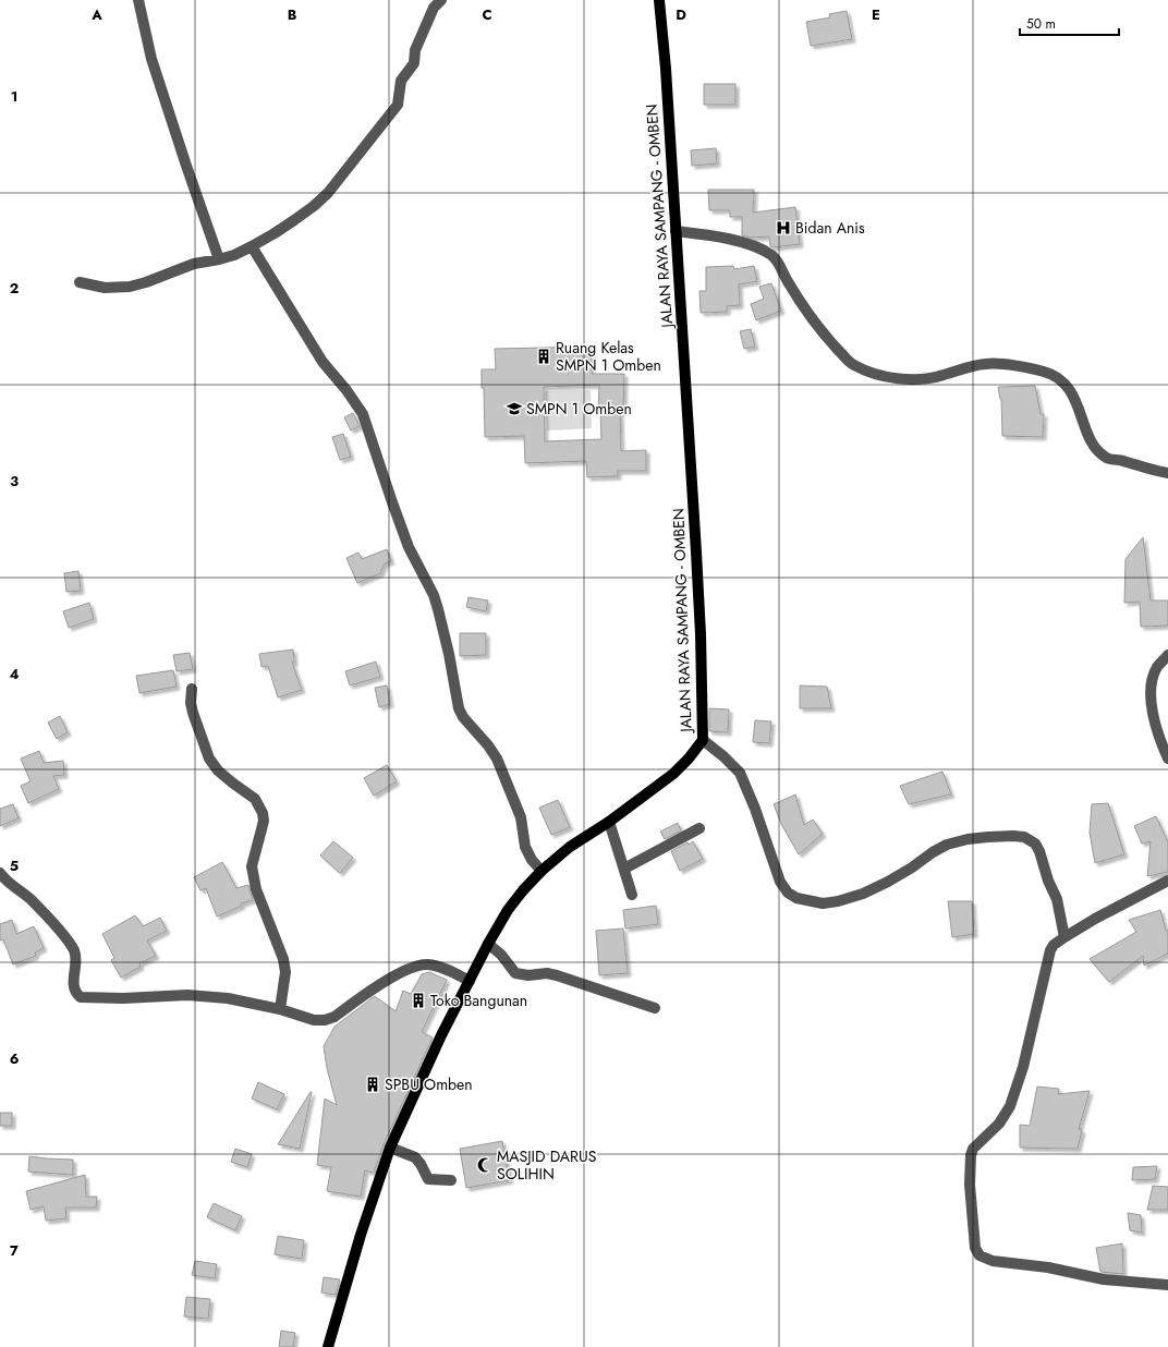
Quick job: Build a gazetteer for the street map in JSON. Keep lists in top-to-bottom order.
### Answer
{
  "streets": {
    "main road": ["JALAN RAYA SAMPANG - OMBEN"]
  },
  "places": {
    "hospital": ["Bidan Anis"],
    "building": ["Ruang Kelas SMPN 1 Omben", "Toko Bangunan", "SPBU Omben"],
    "school or university": ["SMPN 1 Omben"],
    "mosque": ["MASJID DARUS SOLIHIN"]
  },
  "scale_bar": "50 m",
  "grid": {
    "columns": [
      "A",
      "B",
      "C",
      "D",
      "E"
    ],
    "rows": [
      "1",
      "2",
      "3",
      "4",
      "5",
      "6",
      "7"
    ]
  }
}
